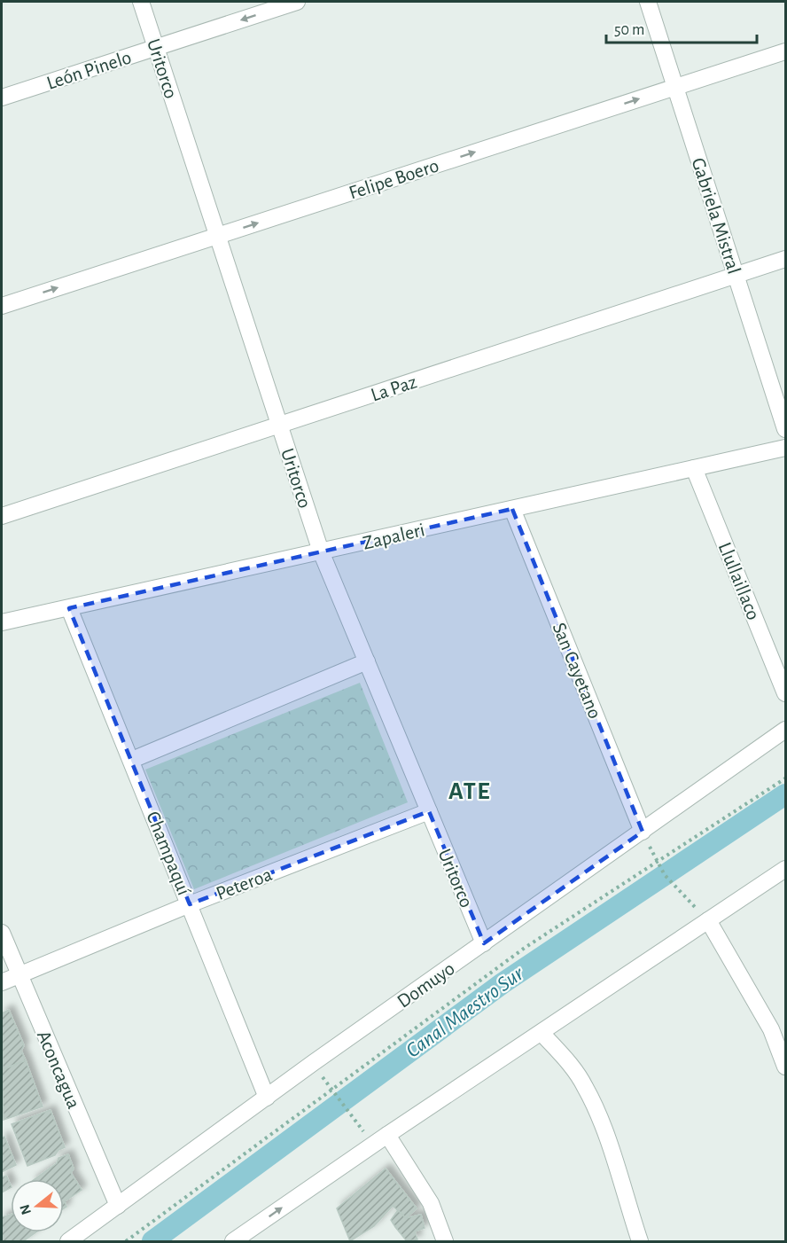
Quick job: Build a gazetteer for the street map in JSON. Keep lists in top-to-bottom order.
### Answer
{
  "streets": {
    "street": [
      "Uritorco",
      "León Pinelo",
      "Felipe Boero",
      "Gabriela Mistral",
      "La Paz",
      "Zapaleri",
      "Llullaillaco",
      "San Cayetano",
      "Champaquí",
      "Peteroa",
      "Domuyo",
      "Aconcagua"
    ]
  },
  "crossings": [
    ["Uritorco", "León Pinelo"],
    ["Uritorco", "Felipe Boero"],
    ["Uritorco", "La Paz"],
    ["Uritorco", "Zapaleri"],
    ["Uritorco", "Peteroa"],
    ["Uritorco", "Domuyo"],
    ["Felipe Boero", "Gabriela Mistral"],
    ["Gabriela Mistral", "La Paz"],
    ["Zapaleri", "Llullaillaco"],
    ["Zapaleri", "San Cayetano"],
    ["Zapaleri", "Champaquí"],
    ["San Cayetano", "Domuyo"],
    ["Champaquí", "Peteroa"],
    ["Champaquí", "Domuyo"],
    ["Peteroa", "Aconcagua"],
    ["Domuyo", "Aconcagua"]
  ],
  "one_way": ["León Pinelo", "Felipe Boero"],
  "districts": ["ATE"],
  "water": ["Canal Maestro Sur"],
  "scale_bar": "50 m",
  "north": "left"
}
